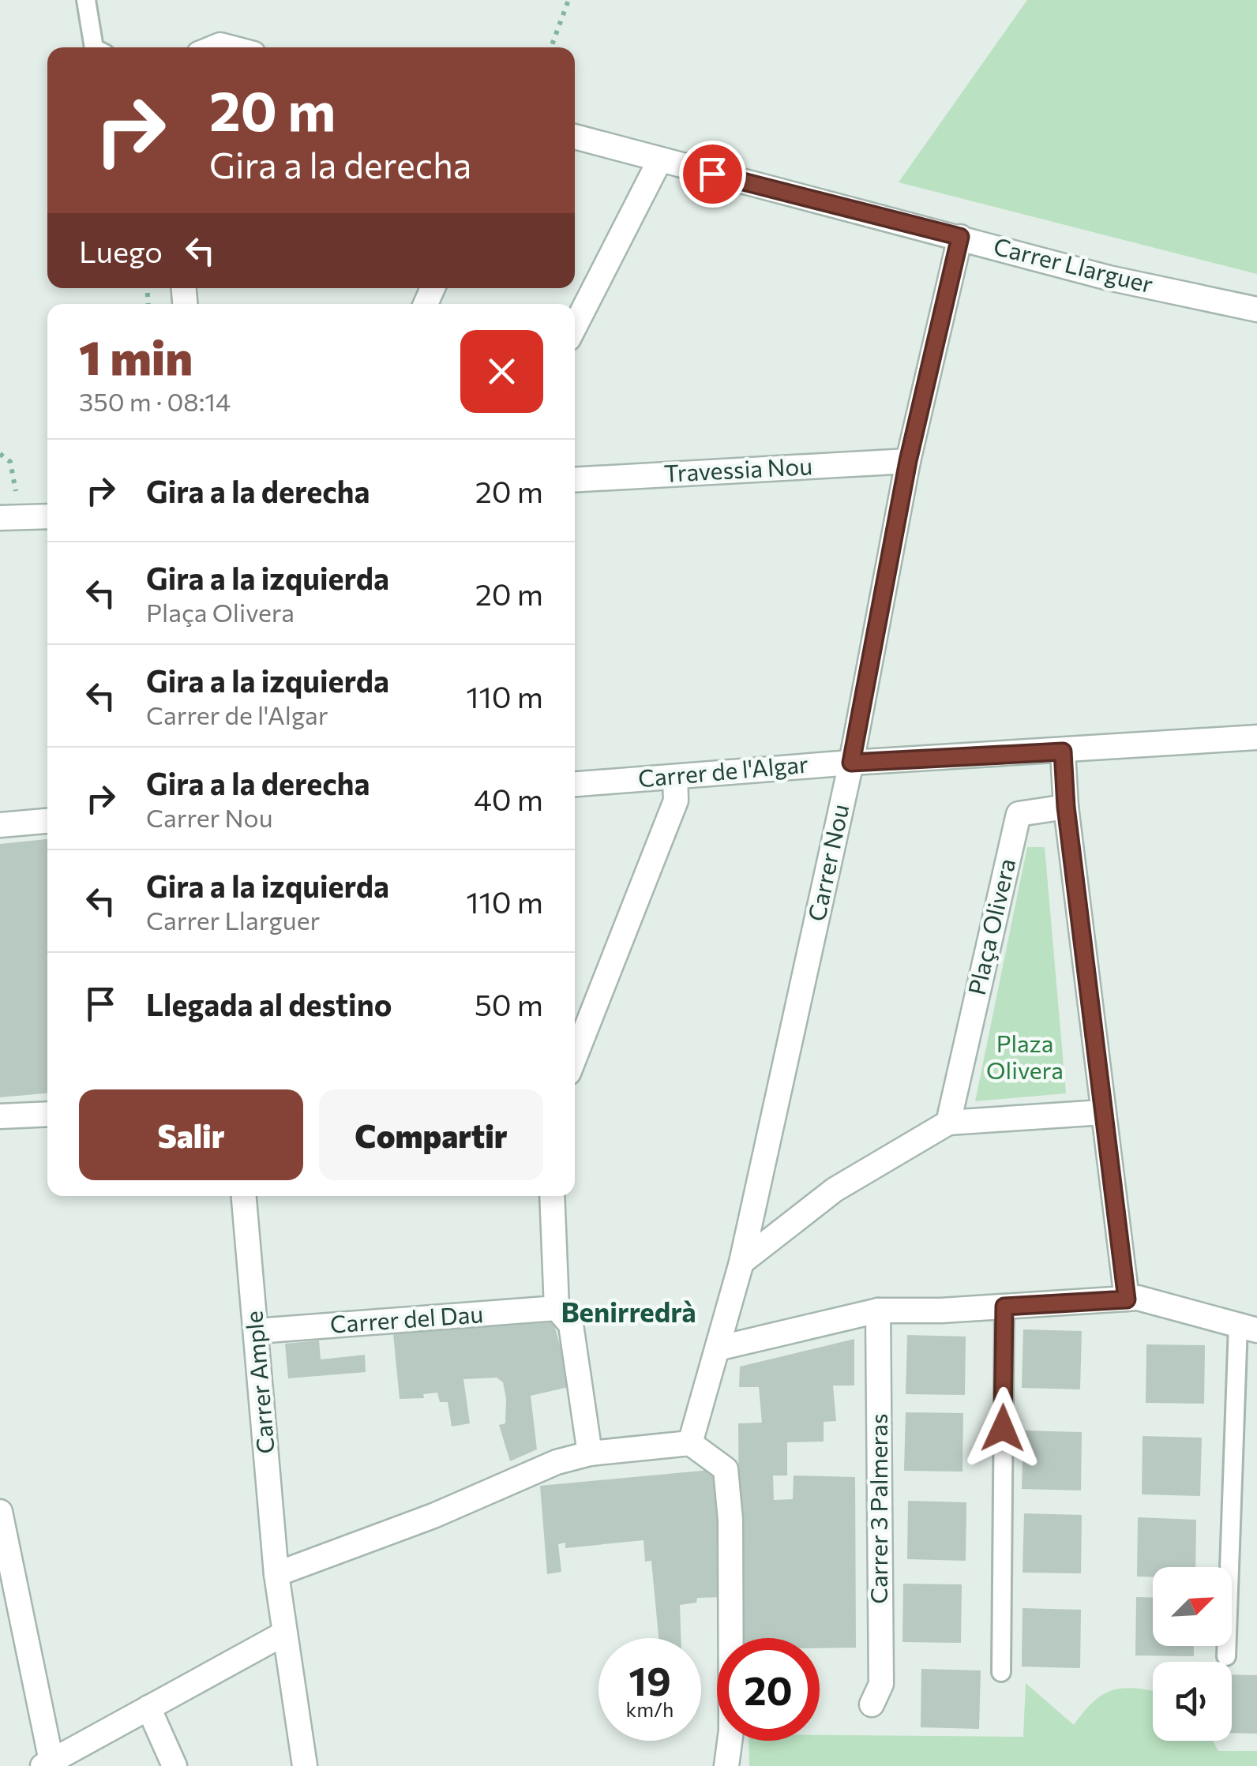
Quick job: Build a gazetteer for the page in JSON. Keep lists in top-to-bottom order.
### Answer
{
  "streets": {
    "street": [
      "Carrer Llarguer",
      "Travessia Nou",
      "Carrer de l'Algar",
      "Carrer Nou",
      "Plaça Olivera",
      "Carrer del Dau",
      "Carrer Ample",
      "Carrer 3 Palmeras"
    ]
  },
  "crossings": [
    ["Carrer Llarguer", "Carrer Nou"],
    ["Travessia Nou", "Carrer Nou"],
    ["Carrer de l'Algar", "Carrer Nou"],
    ["Carrer del Dau", "Carrer Ample"]
  ],
  "districts": ["Benirredrà"],
  "parks": ["Plaza Olivera"],
  "north": "top right",
  "page": {
    "turn": ["20 m", "Gira a la derecha"],
    "then": "Luego",
    "heading": ["1 min", "350 m · 08:14"],
    "list": [
      {
        "name": "Gira a la derecha",
        "value": "20 m"
      },
      {
        "name": "Gira a la izquierda",
        "note": "Plaça Olivera",
        "value": "20 m"
      },
      {
        "name": "Gira a la izquierda",
        "note": "Carrer de l'Algar",
        "value": "110 m"
      },
      {
        "name": "Gira a la derecha",
        "note": "Carrer Nou",
        "value": "40 m"
      },
      {
        "name": "Gira a la izquierda",
        "note": "Carrer Llarguer",
        "value": "110 m"
      },
      {
        "name": "Llegada al destino",
        "value": "50 m"
      }
    ],
    "buttons": ["Salir", "Compartir"],
    "speed": "19 km/h",
    "limit": "20"
  }
}
